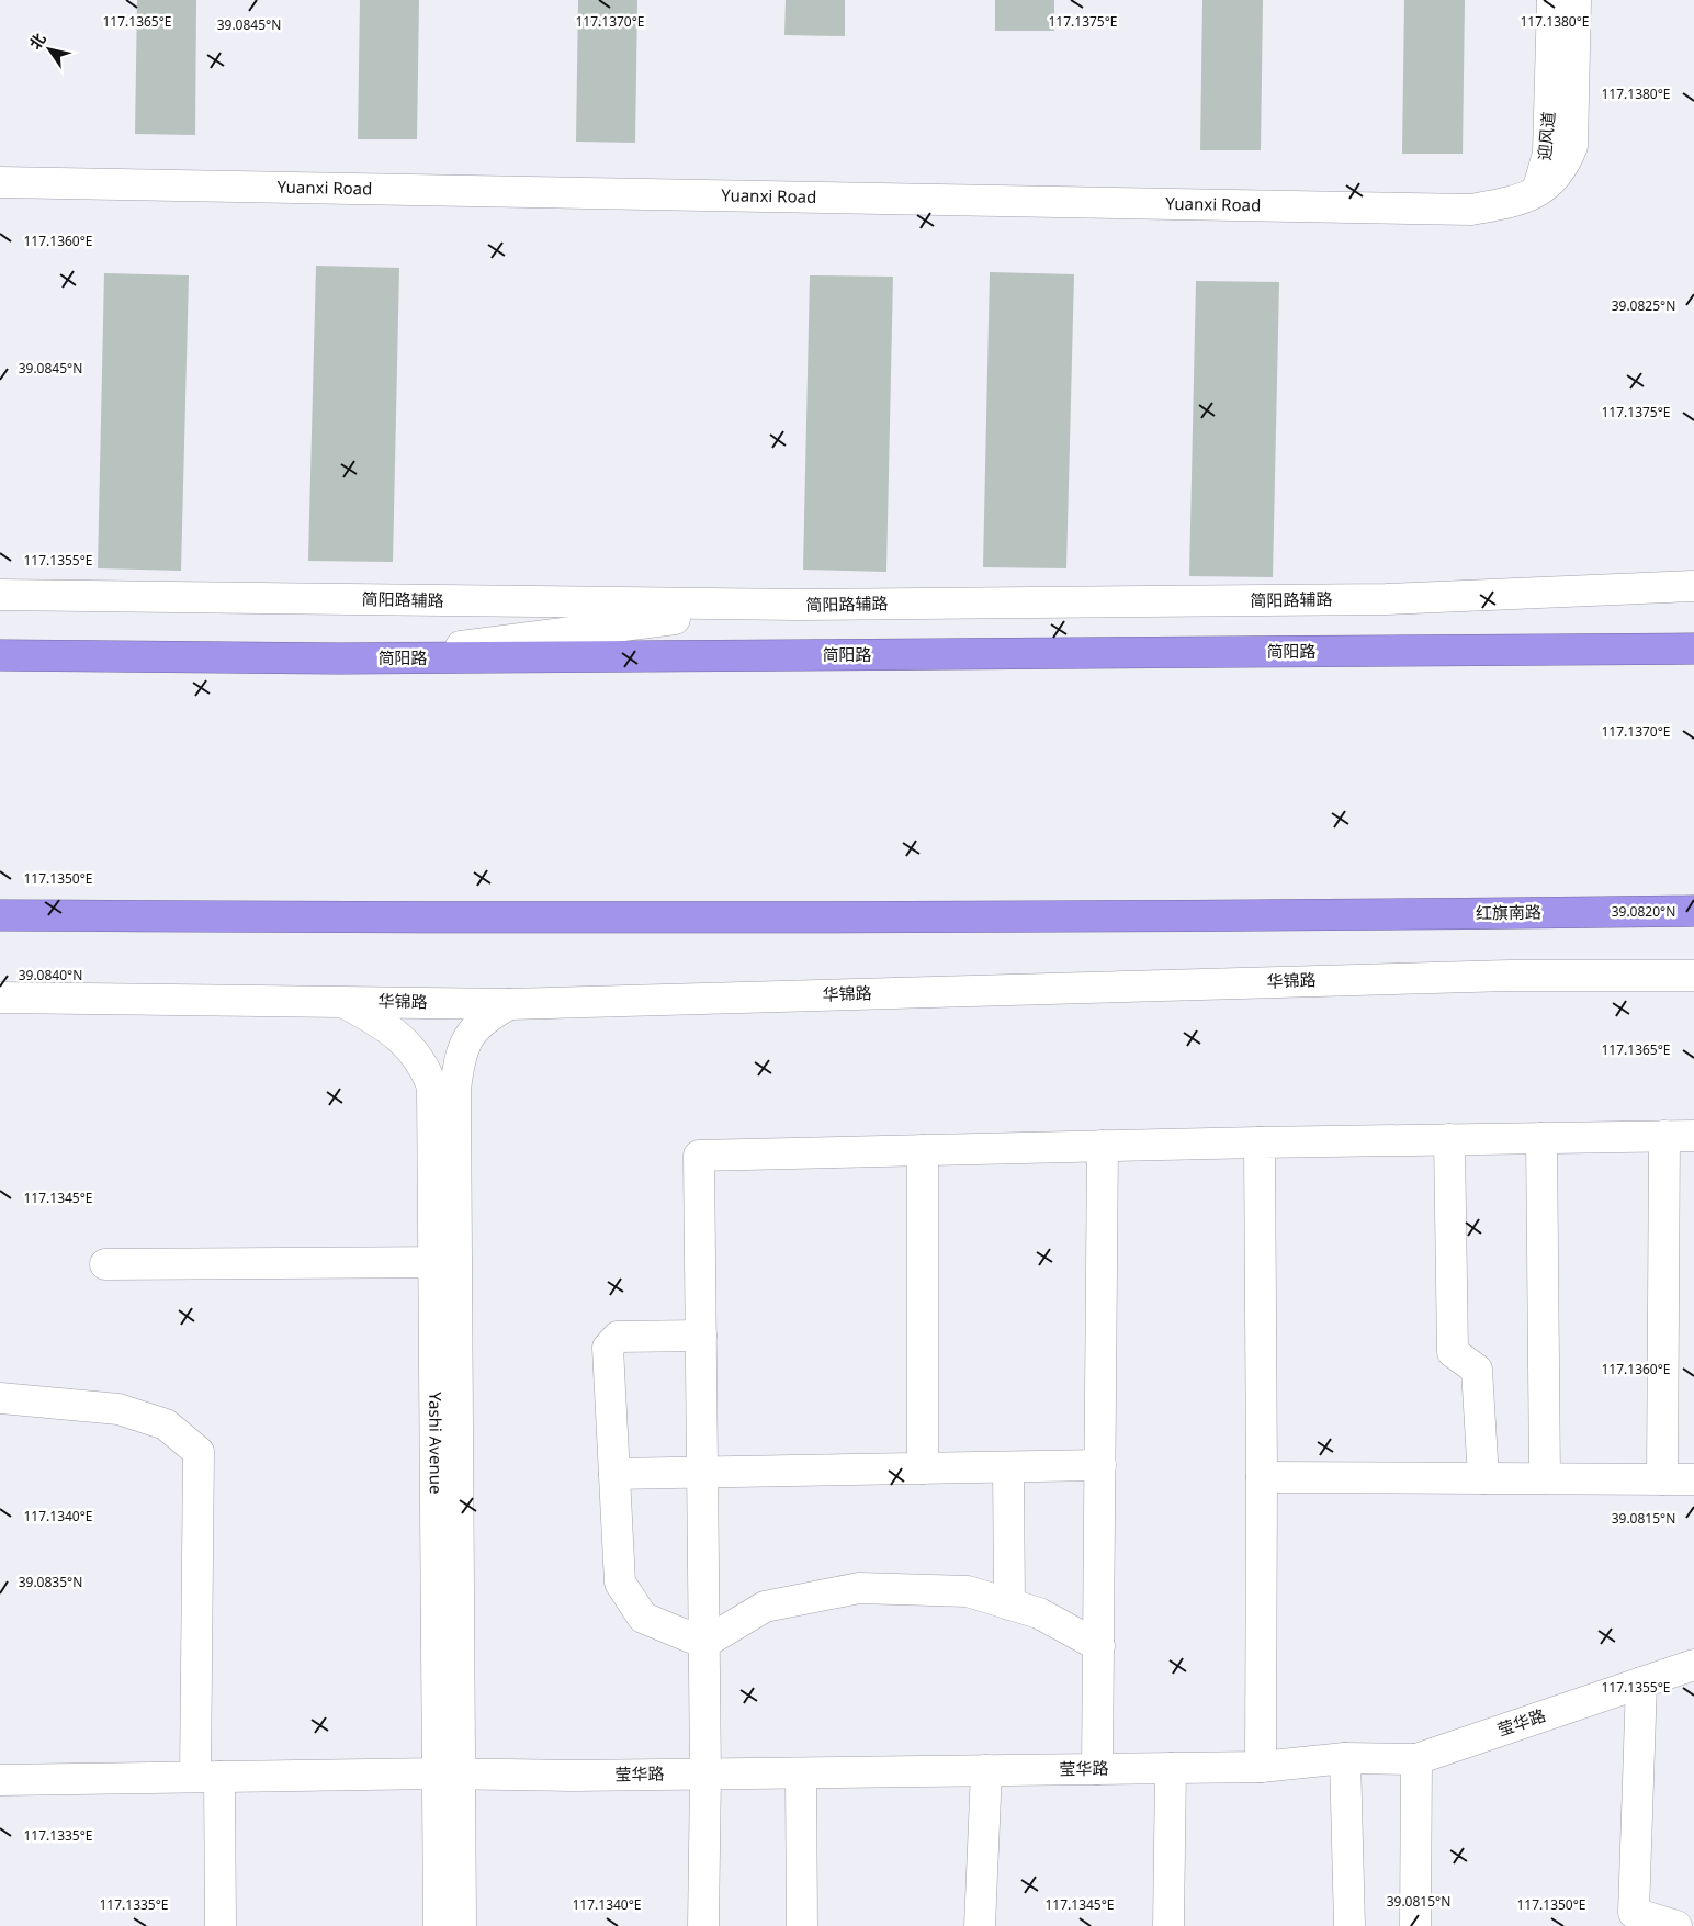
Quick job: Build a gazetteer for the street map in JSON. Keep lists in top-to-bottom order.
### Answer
{
  "streets": {
    "highway": ["简阳路", "红旗南路"],
    "street": [
      "迎风道",
      "Yuanxi Road",
      "简阳路辅路",
      "华锦路",
      "Yashi Avenue",
      "莹华路"
    ]
  },
  "crossings": [
    ["迎风道", "Yuanxi Road"],
    ["华锦路", "Yashi Avenue"],
    ["Yashi Avenue", "莹华路"]
  ],
  "north": "top left",
  "coordinates": [
    "117.1365°E",
    "117.1370°E",
    "117.1375°E",
    "117.1380°E",
    "39.0845°N",
    "117.1360°E",
    "39.0825°N",
    "117.1355°E",
    "117.1350°E",
    "39.0820°N",
    "39.0840°N",
    "117.1345°E",
    "117.1340°E",
    "39.0815°N",
    "39.0835°N",
    "117.1335°E"
  ]
}
